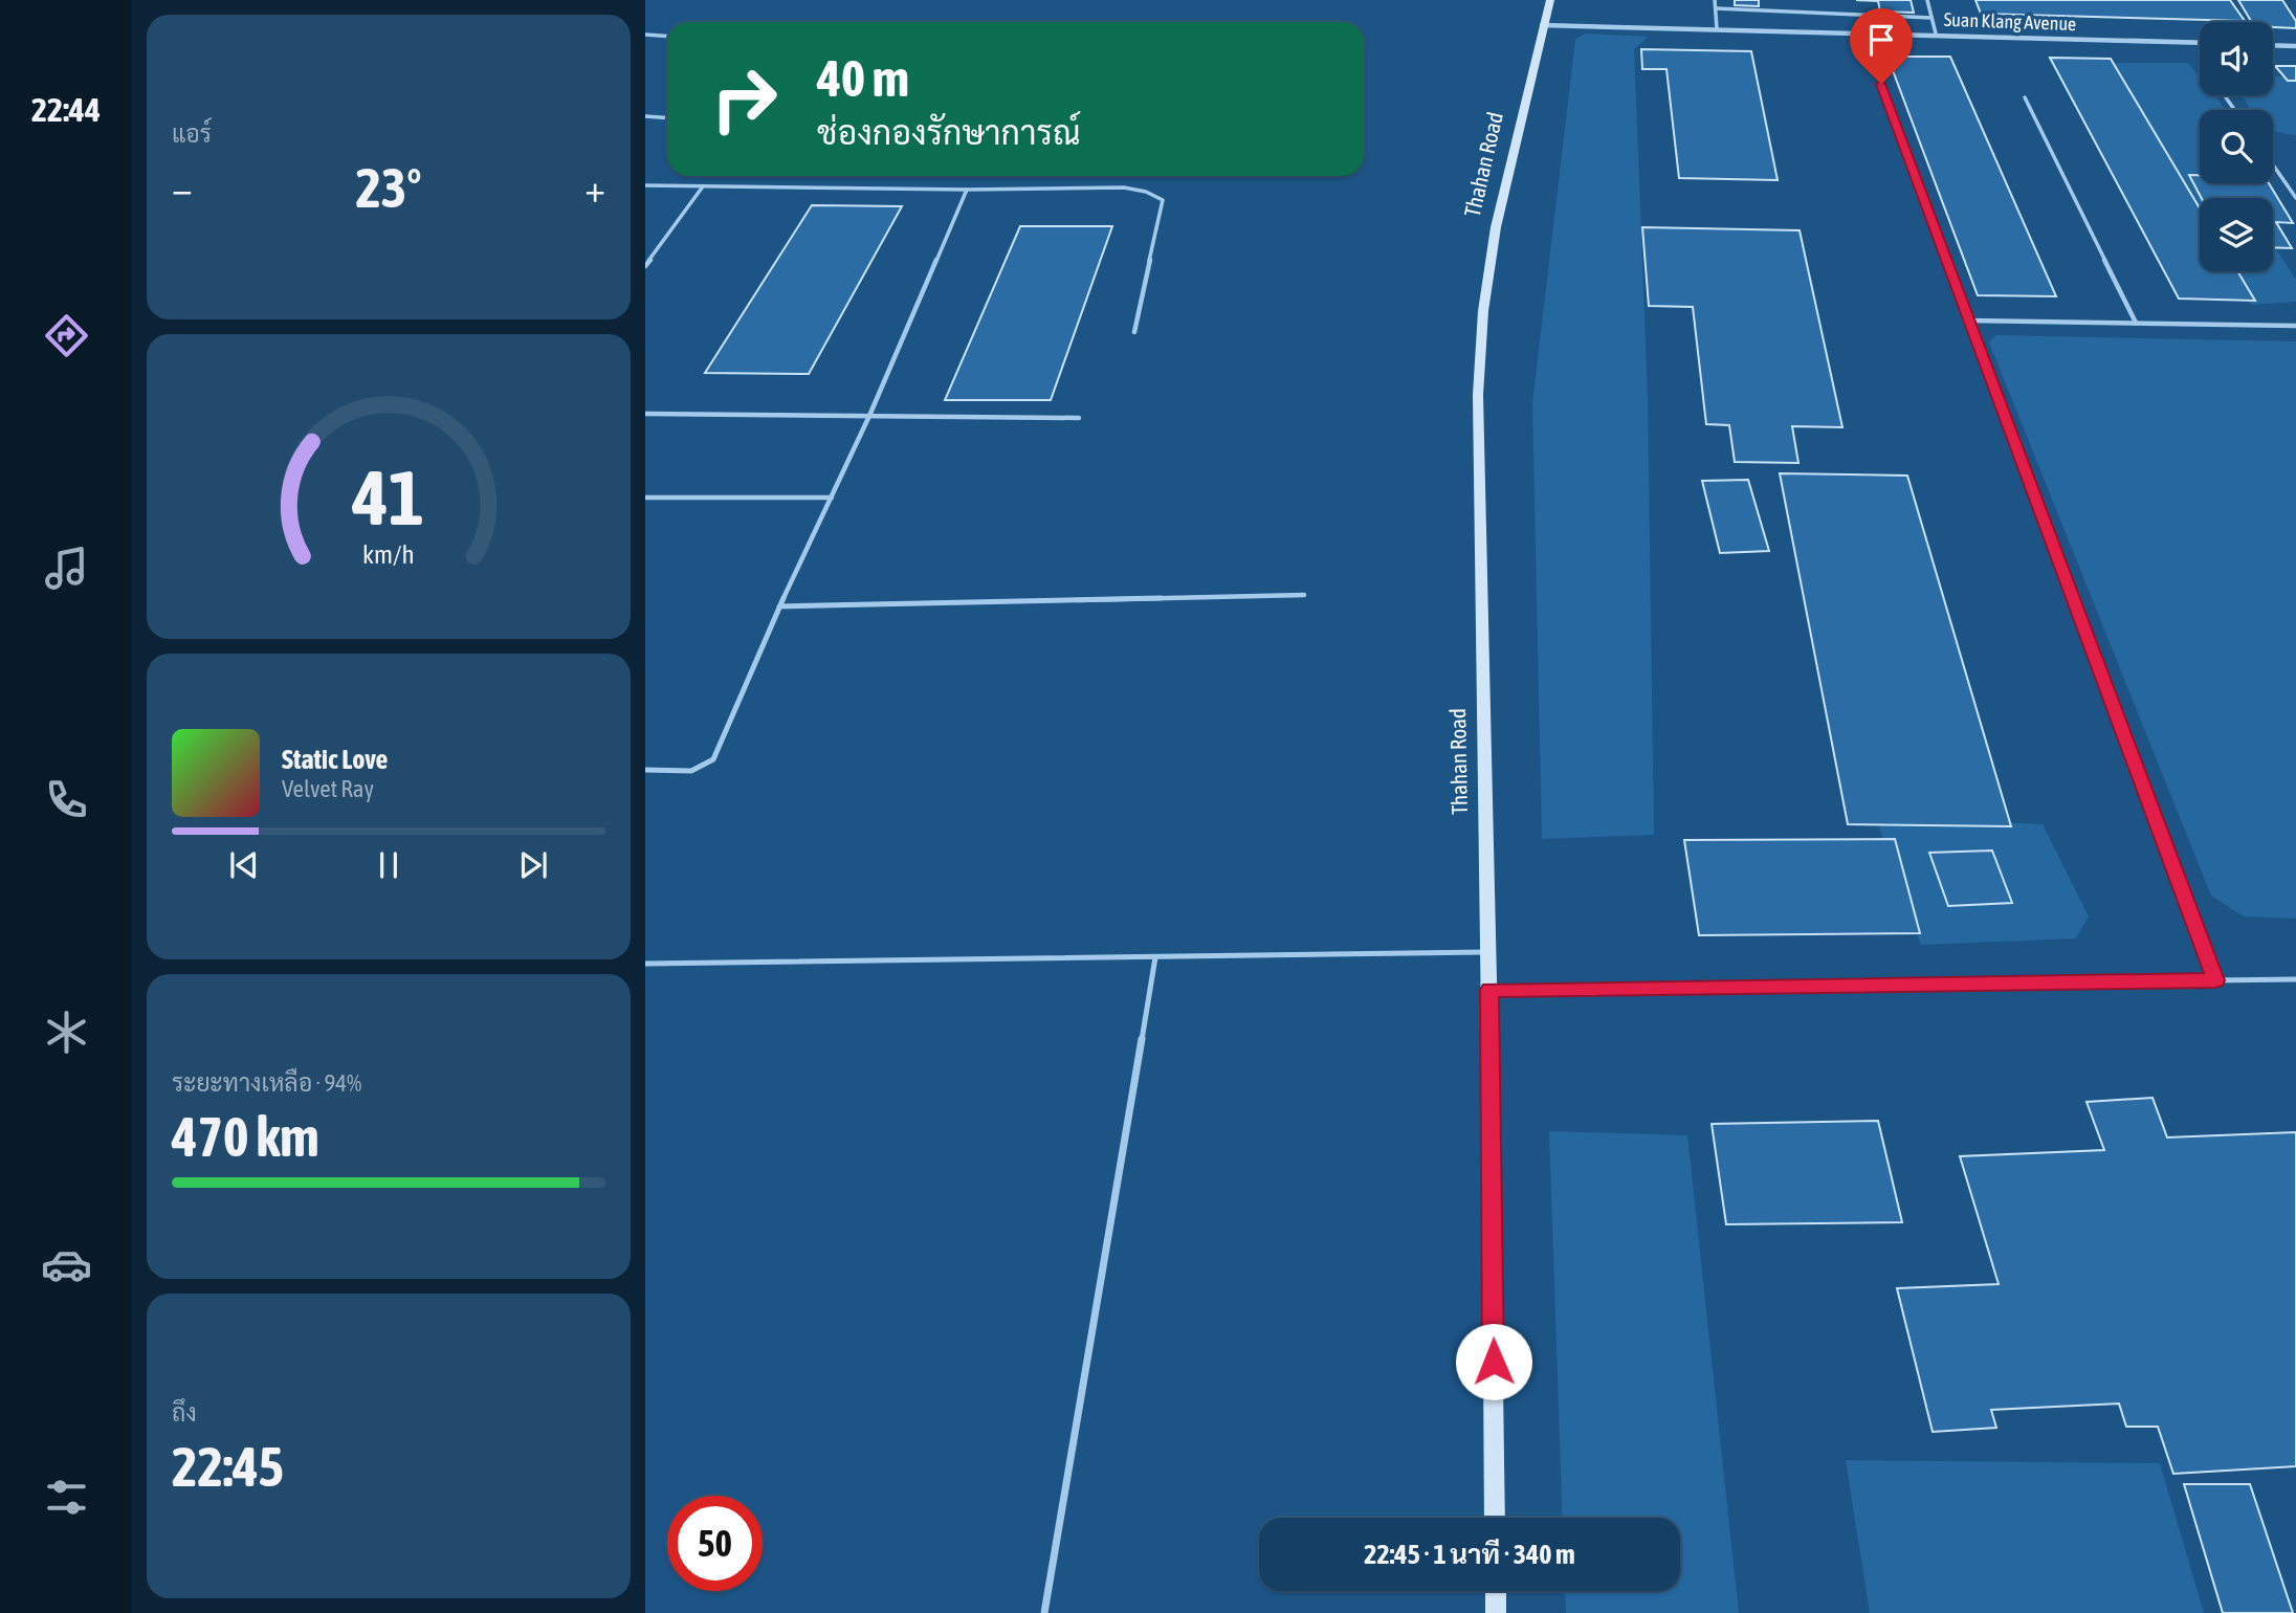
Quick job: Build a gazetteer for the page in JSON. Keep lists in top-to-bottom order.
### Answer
{
  "streets": {
    "main road": ["Thahan Road"],
    "street": ["Suan Klang Avenue"]
  },
  "crossings": [
    ["Suan Klang Avenue", "Thahan Road"]
  ],
  "page": {
    "tabs": "22:44",
    "tile": [
      "แอร์",
      ["ระยะทางเหลือ · 94%", "470 km"],
      ["ถึง", "22:45"]
    ],
    "turn": ["40 m", "ช่องกองรักษาการณ์"],
    "heat": ["−", "23°", "+"],
    "song": ["Static Love", "Velvet Ray"],
    "limit": "50",
    "trip": "22:45 · 1 นาที · 340 m",
    "gauge": ["41", "km/h"]
  }
}
